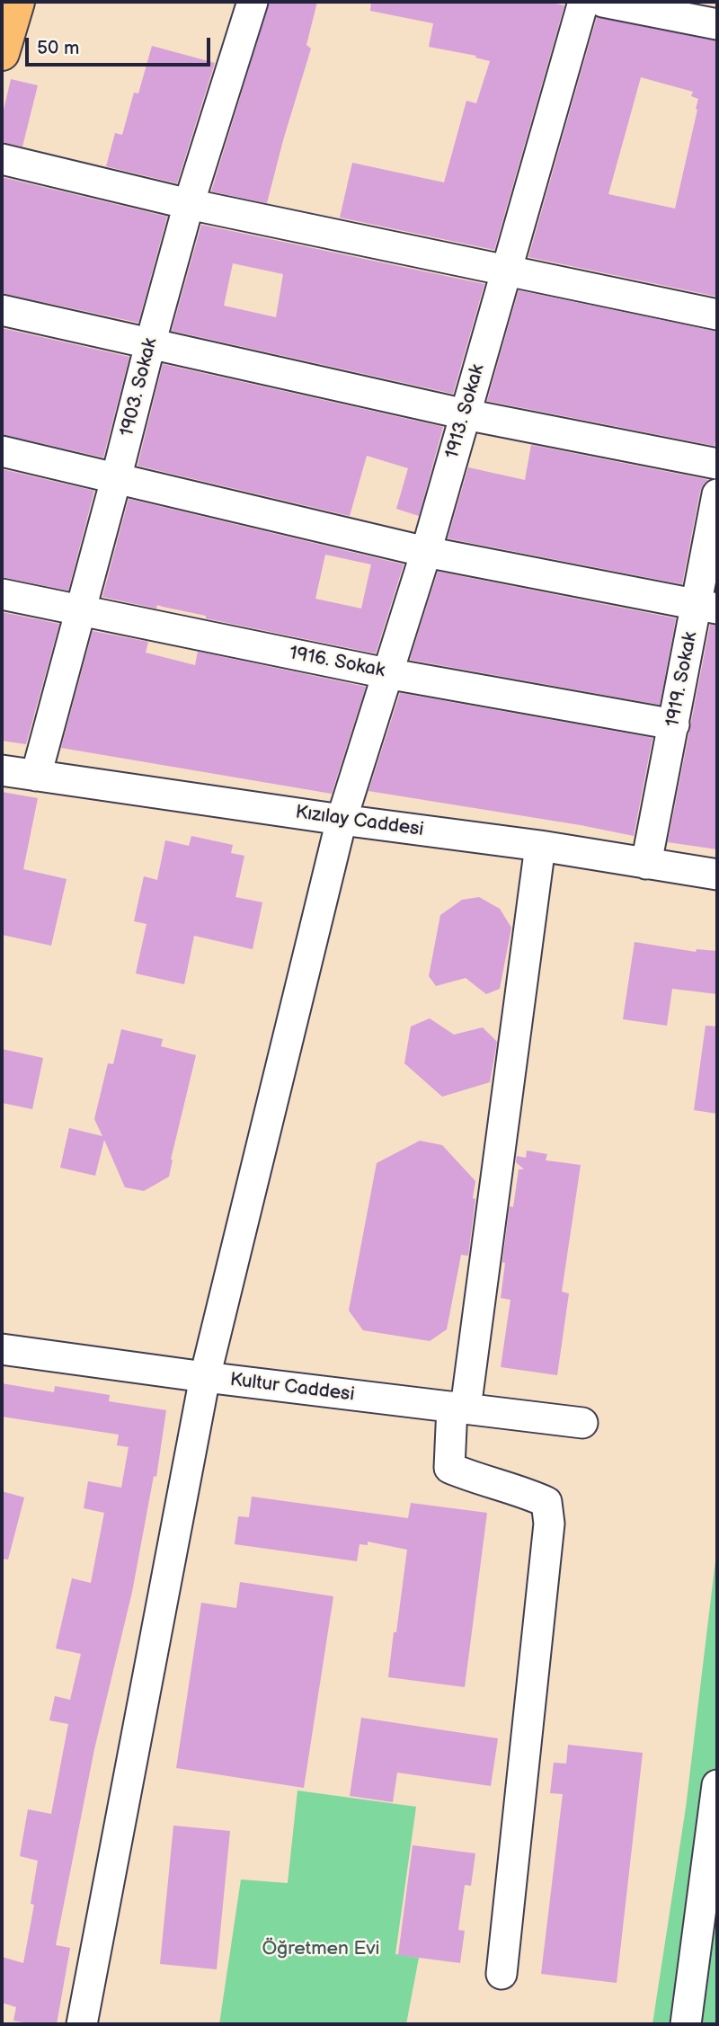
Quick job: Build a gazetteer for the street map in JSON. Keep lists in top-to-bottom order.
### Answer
{
  "streets": {
    "street": [
      "1903. Sokak",
      "1913. Sokak",
      "1916. Sokak",
      "1919. Sokak",
      "Kızılay Caddesi",
      "Kultur Caddesi"
    ]
  },
  "crossings": [
    ["1903. Sokak", "1916. Sokak"],
    ["1903. Sokak", "Kızılay Caddesi"],
    ["1913. Sokak", "1916. Sokak"],
    ["1913. Sokak", "Kızılay Caddesi"],
    ["1913. Sokak", "Kultur Caddesi"],
    ["1916. Sokak", "1919. Sokak"],
    ["1919. Sokak", "Kızılay Caddesi"]
  ],
  "parks": ["Öğretmen Evi"],
  "scale_bar": "50 m"
}
